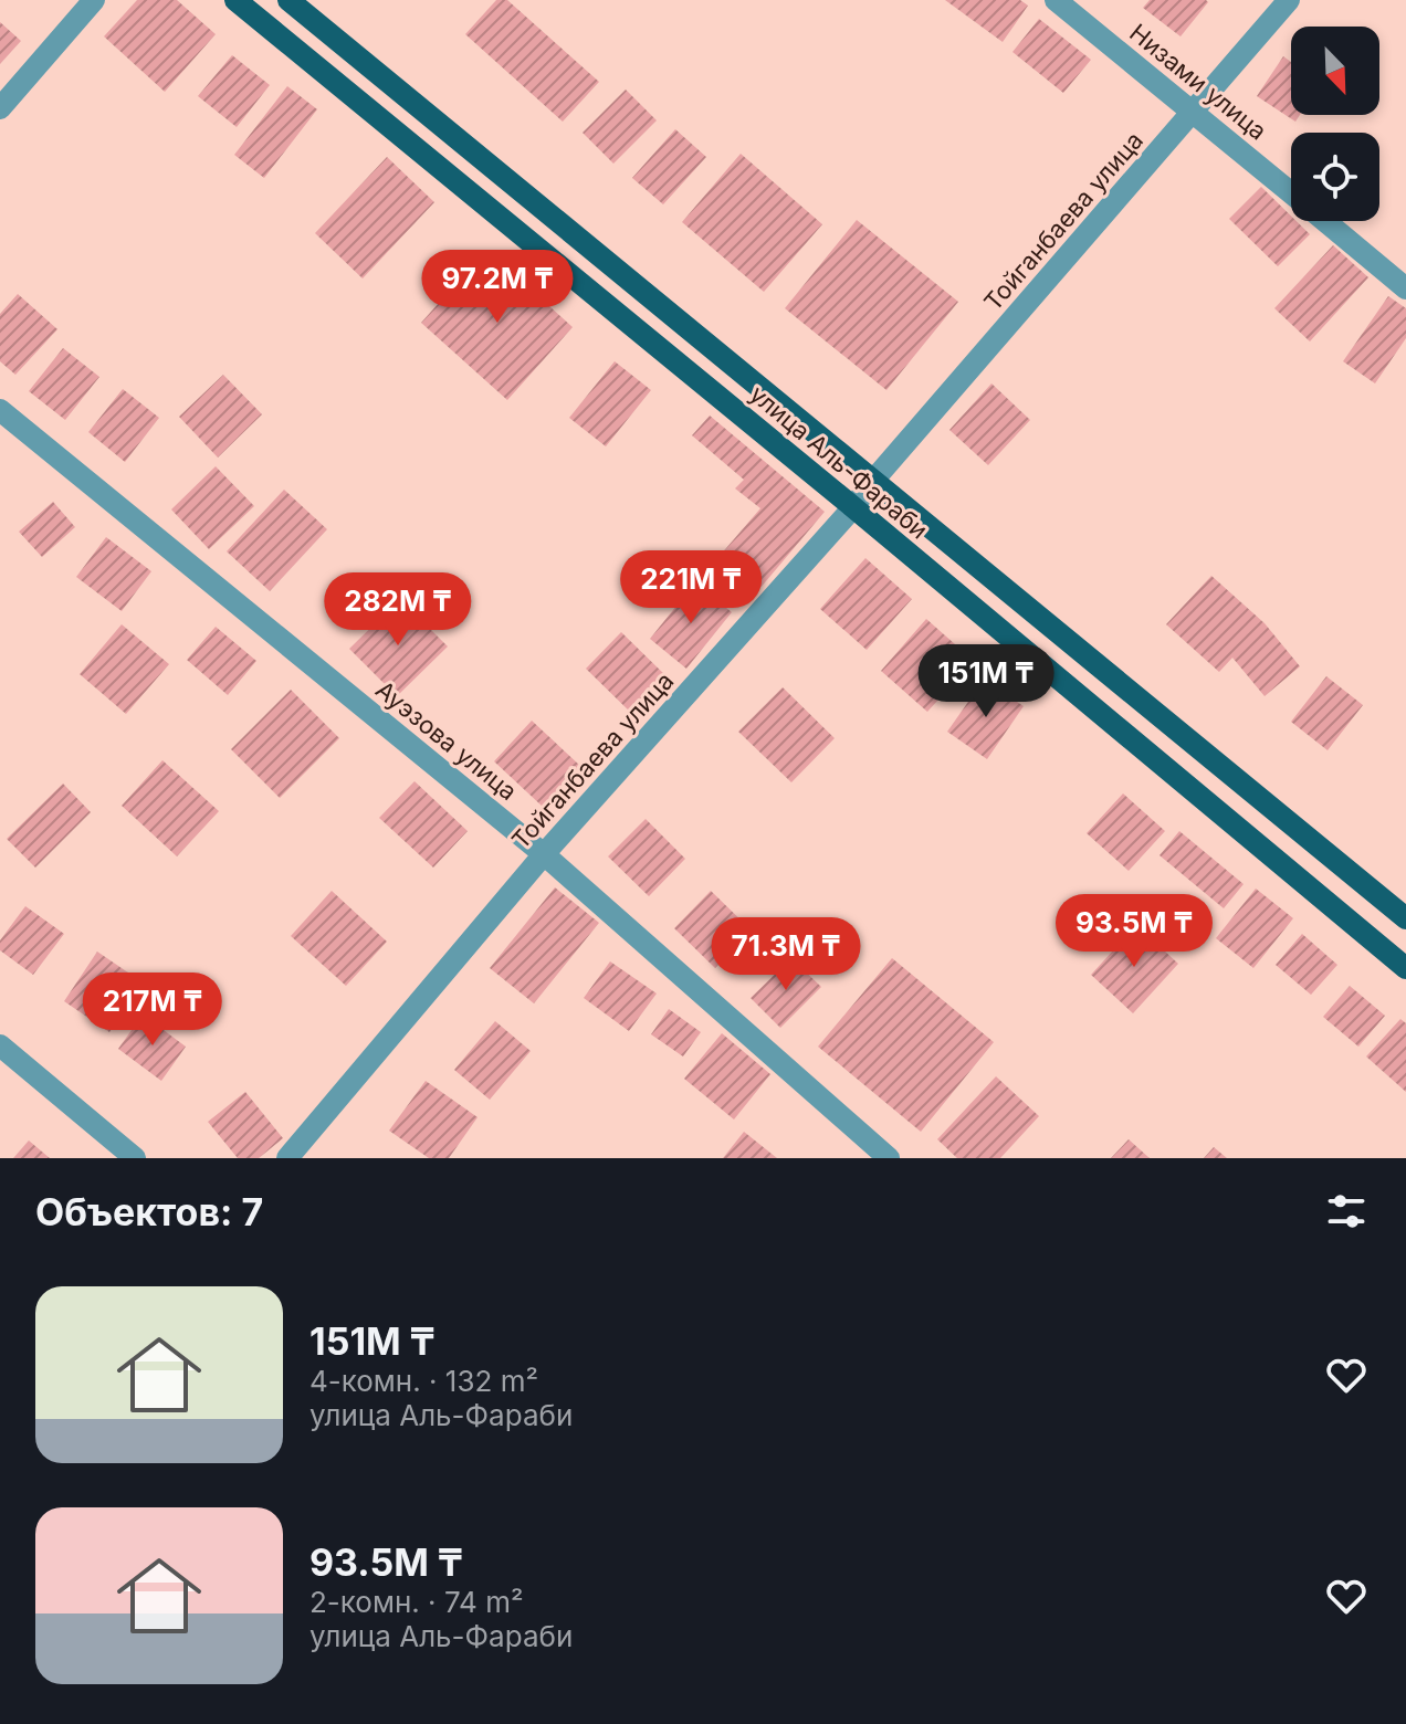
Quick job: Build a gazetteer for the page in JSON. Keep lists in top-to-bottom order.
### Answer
{
  "streets": {
    "main road": ["улица Аль-Фараби"],
    "street": ["Низами улица", "Тойганбаева улица", "Ауэзова улица"]
  },
  "crossings": [
    ["Низами улица", "Тойганбаева улица"],
    ["Тойганбаева улица", "улица Аль-Фараби"],
    ["Тойганбаева улица", "Ауэзова улица"]
  ],
  "north": "bottom right",
  "page": {
    "price": [
      "97.2M ₸",
      "221M ₸",
      "282M ₸",
      "151M ₸",
      "93.5M ₸",
      "71.3M ₸",
      "217M ₸"
    ],
    "heading": "Объектов: 7",
    "list": [
      {
        "name": "151M ₸",
        "note": "4-комн. · 132 m² · улица Аль-Фараби"
      },
      {
        "name": "93.5M ₸",
        "note": "2-комн. · 74 m² · улица Аль-Фараби"
      }
    ]
  }
}
